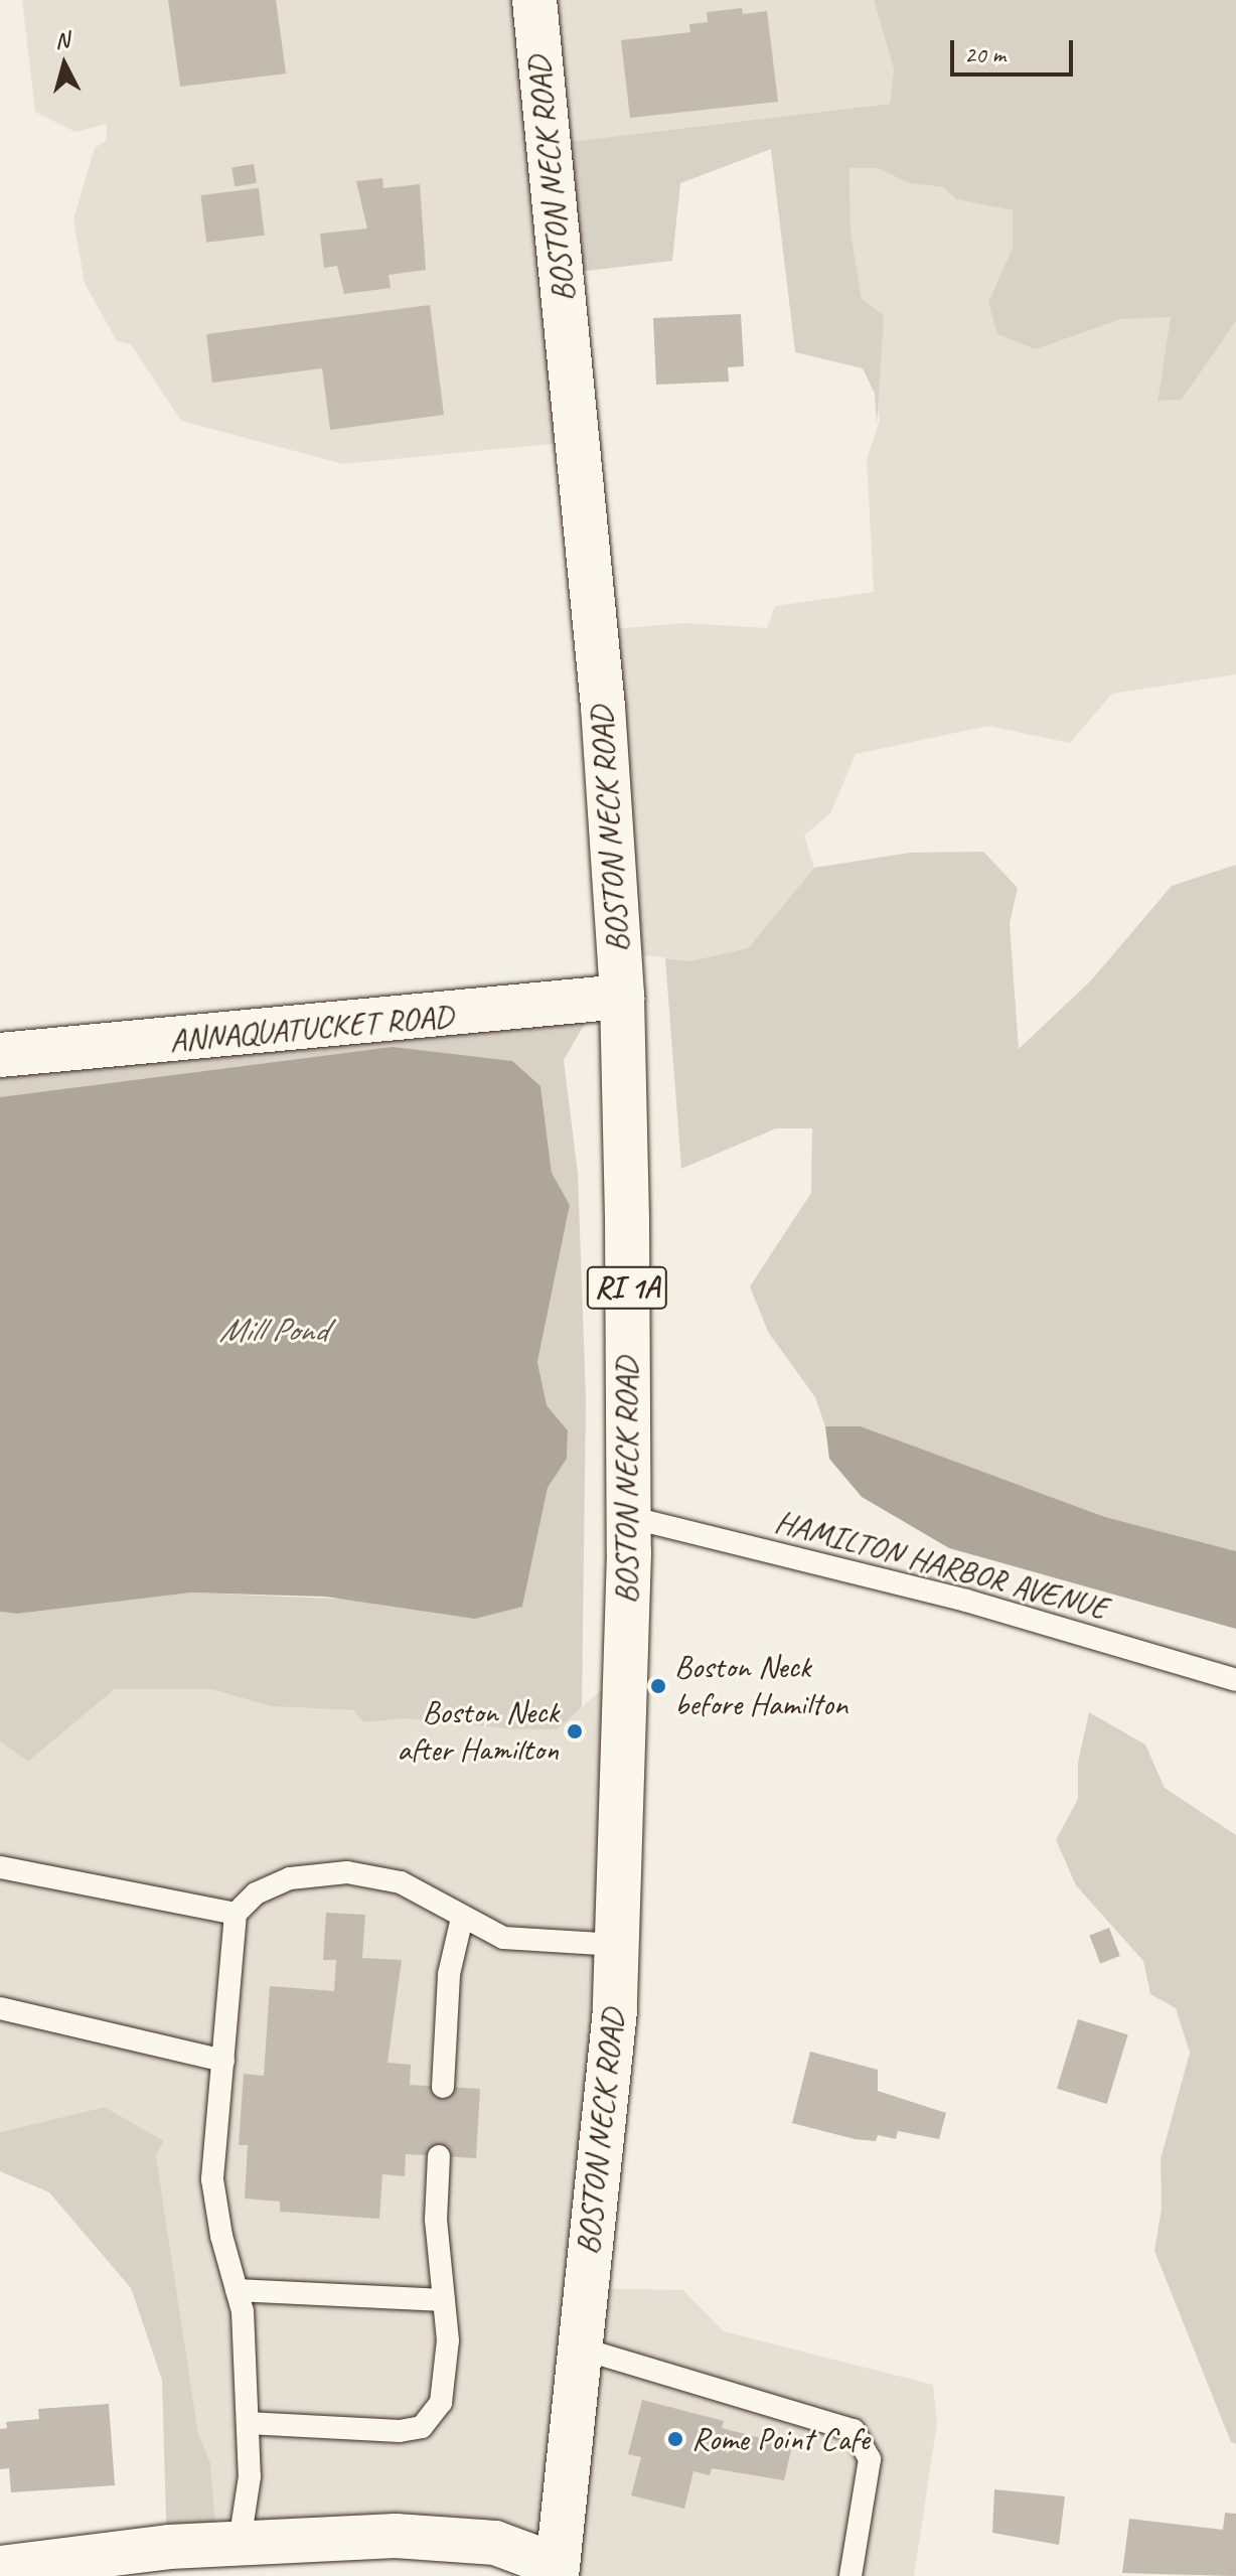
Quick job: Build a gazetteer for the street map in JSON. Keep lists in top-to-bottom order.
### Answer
{
  "streets": {
    "main road": ["BOSTON NECK ROAD", "ANNAQUATUCKET ROAD", "RI 1A"],
    "lane": ["HAMILTON HARBOR AVENUE"]
  },
  "crossings": [
    ["BOSTON NECK ROAD", "ANNAQUATUCKET ROAD"],
    ["BOSTON NECK ROAD", "HAMILTON HARBOR AVENUE"]
  ],
  "water": ["Mill Pond"],
  "places": ["Boston Neck before Hamilton", "Boston Neck after Hamilton", "Rome Point Cafe"],
  "scale_bar": "20 m",
  "north": "top"
}
